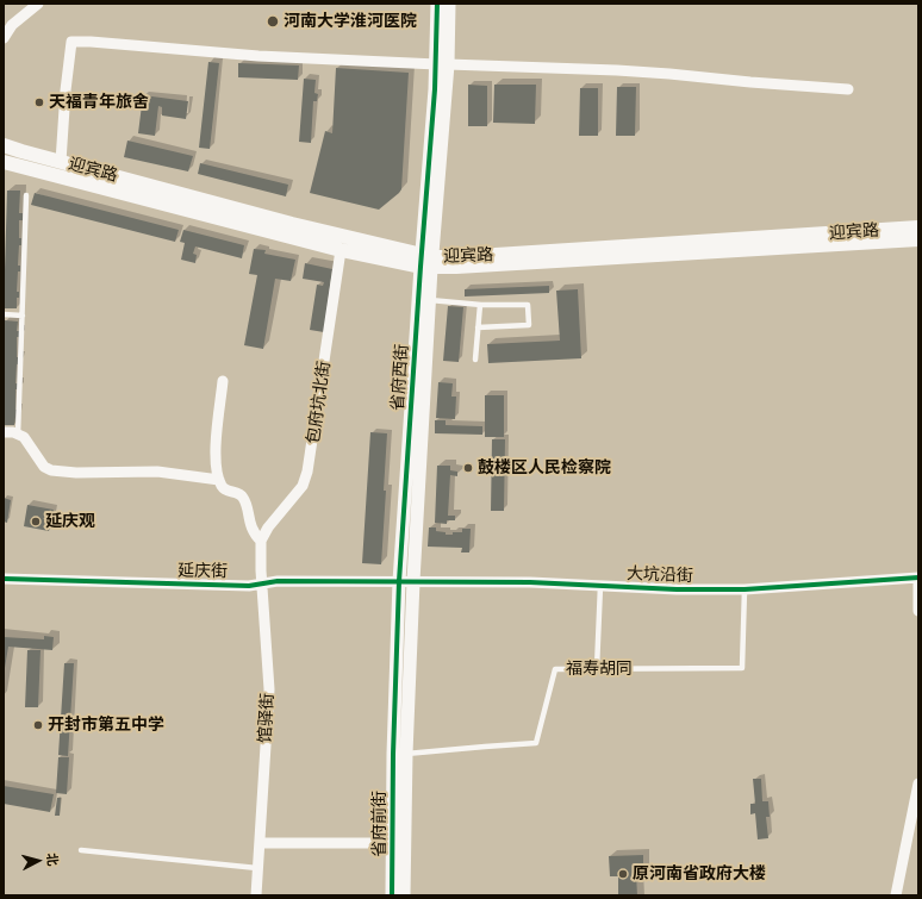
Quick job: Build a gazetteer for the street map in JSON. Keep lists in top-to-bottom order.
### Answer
{
  "streets": {
    "main road": ["迎宾路"],
    "street": [
      "省府西街",
      "包府坑北街",
      "延庆街",
      "大坑沿街",
      "馆驿街",
      "省府前街"
    ],
    "lane": ["福寿胡同"]
  },
  "crossings": [
    ["迎宾路", "省府西街"],
    ["迎宾路", "包府坑北街"],
    ["省府西街", "延庆街"],
    ["省府西街", "大坑沿街"],
    ["省府西街", "福寿胡同"],
    ["省府西街", "省府前街"],
    ["包府坑北街", "馆驿街"],
    ["延庆街", "大坑沿街"],
    ["延庆街", "馆驿街"],
    ["大坑沿街", "福寿胡同"],
    ["福寿胡同", "省府前街"]
  ],
  "places": [
    "河南大学淮河医院",
    "天福青年旅舍",
    "鼓楼区人民检察院",
    "延庆观",
    "开封市第五中学",
    "原河南省政府大楼"
  ],
  "north": "right"
}
